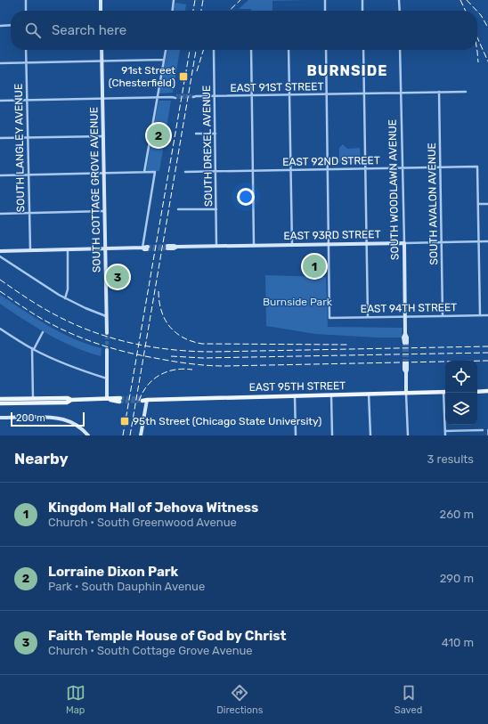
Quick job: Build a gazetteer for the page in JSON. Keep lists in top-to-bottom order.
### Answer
{
  "streets": {
    "main road": ["EAST 95TH STREET"],
    "street": [
      "EAST 91ST STREET",
      "SOUTH DREXEL AVENUE",
      "SOUTH LANGLEY AVENUE",
      "EAST 92ND STREET",
      "SOUTH COTTAGE GROVE AVENUE",
      "SOUTH WOODLAWN AVENUE",
      "SOUTH AVALON AVENUE",
      "EAST 93RD STREET",
      "EAST 94TH STREET"
    ]
  },
  "crossings": [
    ["EAST 91ST STREET", "SOUTH DREXEL AVENUE"],
    ["EAST 91ST STREET", "SOUTH WOODLAWN AVENUE"],
    ["EAST 91ST STREET", "SOUTH AVALON AVENUE"],
    ["SOUTH DREXEL AVENUE", "EAST 92ND STREET"],
    ["SOUTH DREXEL AVENUE", "EAST 93RD STREET"],
    ["EAST 92ND STREET", "SOUTH WOODLAWN AVENUE"],
    ["EAST 92ND STREET", "SOUTH AVALON AVENUE"],
    ["SOUTH WOODLAWN AVENUE", "EAST 93RD STREET"],
    ["SOUTH WOODLAWN AVENUE", "EAST 94TH STREET"],
    ["SOUTH AVALON AVENUE", "EAST 93RD STREET"],
    ["SOUTH AVALON AVENUE", "EAST 94TH STREET"],
    ["EAST 93RD STREET", "EAST 94TH STREET"]
  ],
  "districts": ["BURNSIDE"],
  "parks": ["Burnside Park"],
  "places": {
    "transit": ["91st Street (Chesterfield)", "95th Street (Chicago State University)"]
  },
  "scale_bar": "200 m",
  "page": {
    "search": "Search here",
    "pins": ["2", "1", "3"],
    "scale": "200 m",
    "heading": ["Nearby", "3 results"],
    "list": [
      {
        "mark": "1",
        "name": "Kingdom Hall of Jehova Witness",
        "note": "Church · South Greenwood Avenue",
        "value": "260 m"
      },
      {
        "mark": "2",
        "name": "Lorraine Dixon Park",
        "note": "Park · South Dauphin Avenue",
        "value": "290 m"
      },
      {
        "mark": "3",
        "name": "Faith Temple House of God by Christ",
        "note": "Church · South Cottage Grove Avenue",
        "value": "410 m"
      }
    ],
    "nav": ["Map", "Directions", "Saved"]
  }
}
